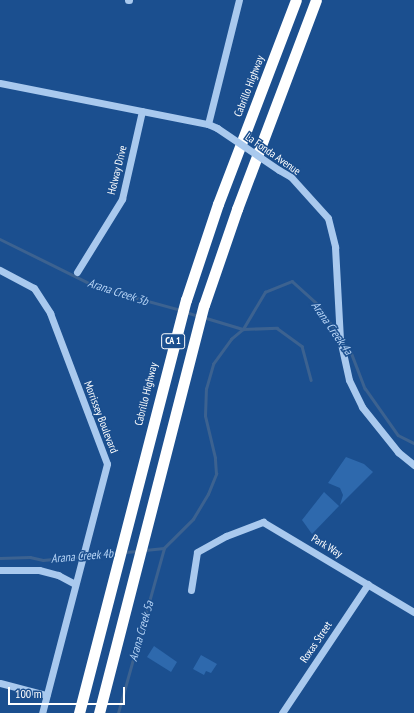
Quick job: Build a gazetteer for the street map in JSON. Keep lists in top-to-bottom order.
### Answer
{
  "streets": {
    "highway": ["Cabrillo Highway", "CA 1"],
    "street": [
      "La Fonda Avenue",
      "Holway Drive",
      "Morrissey Boulevard",
      "Park Way",
      "Roxas Street"
    ]
  },
  "crossings": [
    ["La Fonda Avenue", "Holway Drive"],
    ["Park Way", "Roxas Street"]
  ],
  "water": [
    "Arana Creek 3b",
    "Arana Creek 4a",
    "Arana Creek 4b",
    "Arana Creek 5a"
  ],
  "scale_bar": "100 m"
}
